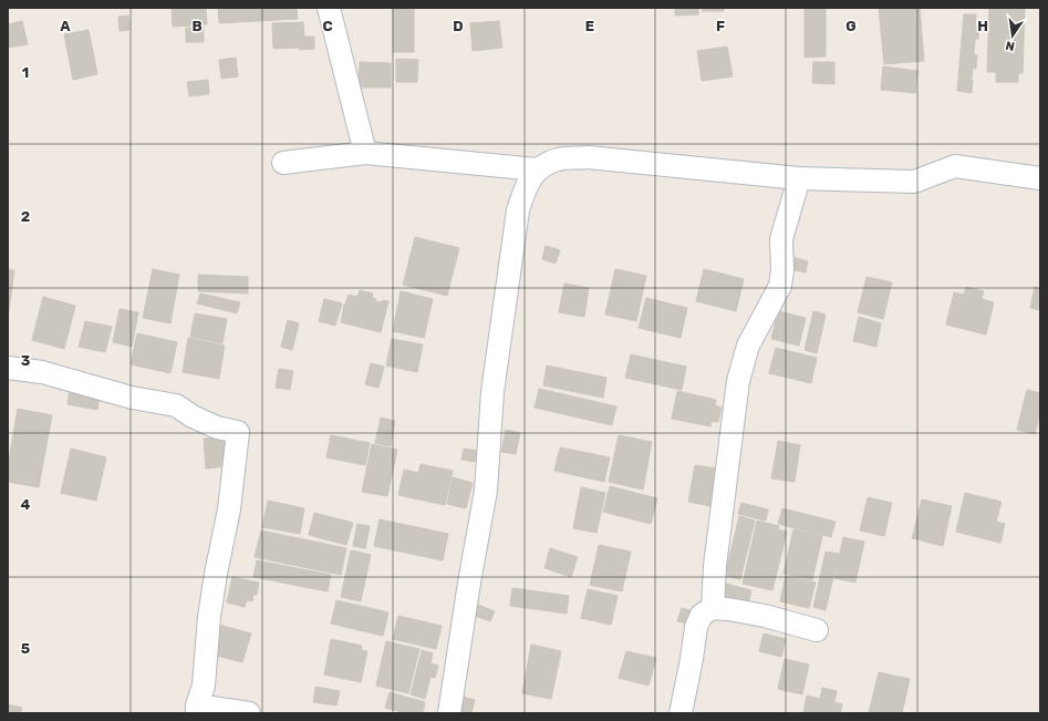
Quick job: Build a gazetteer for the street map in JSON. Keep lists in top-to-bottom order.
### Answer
{
  "north": "bottom",
  "grid": {
    "columns": [
      "A",
      "B",
      "C",
      "D",
      "E",
      "F",
      "G",
      "H"
    ],
    "rows": [
      "1",
      "2",
      "3",
      "4",
      "5"
    ]
  }
}
